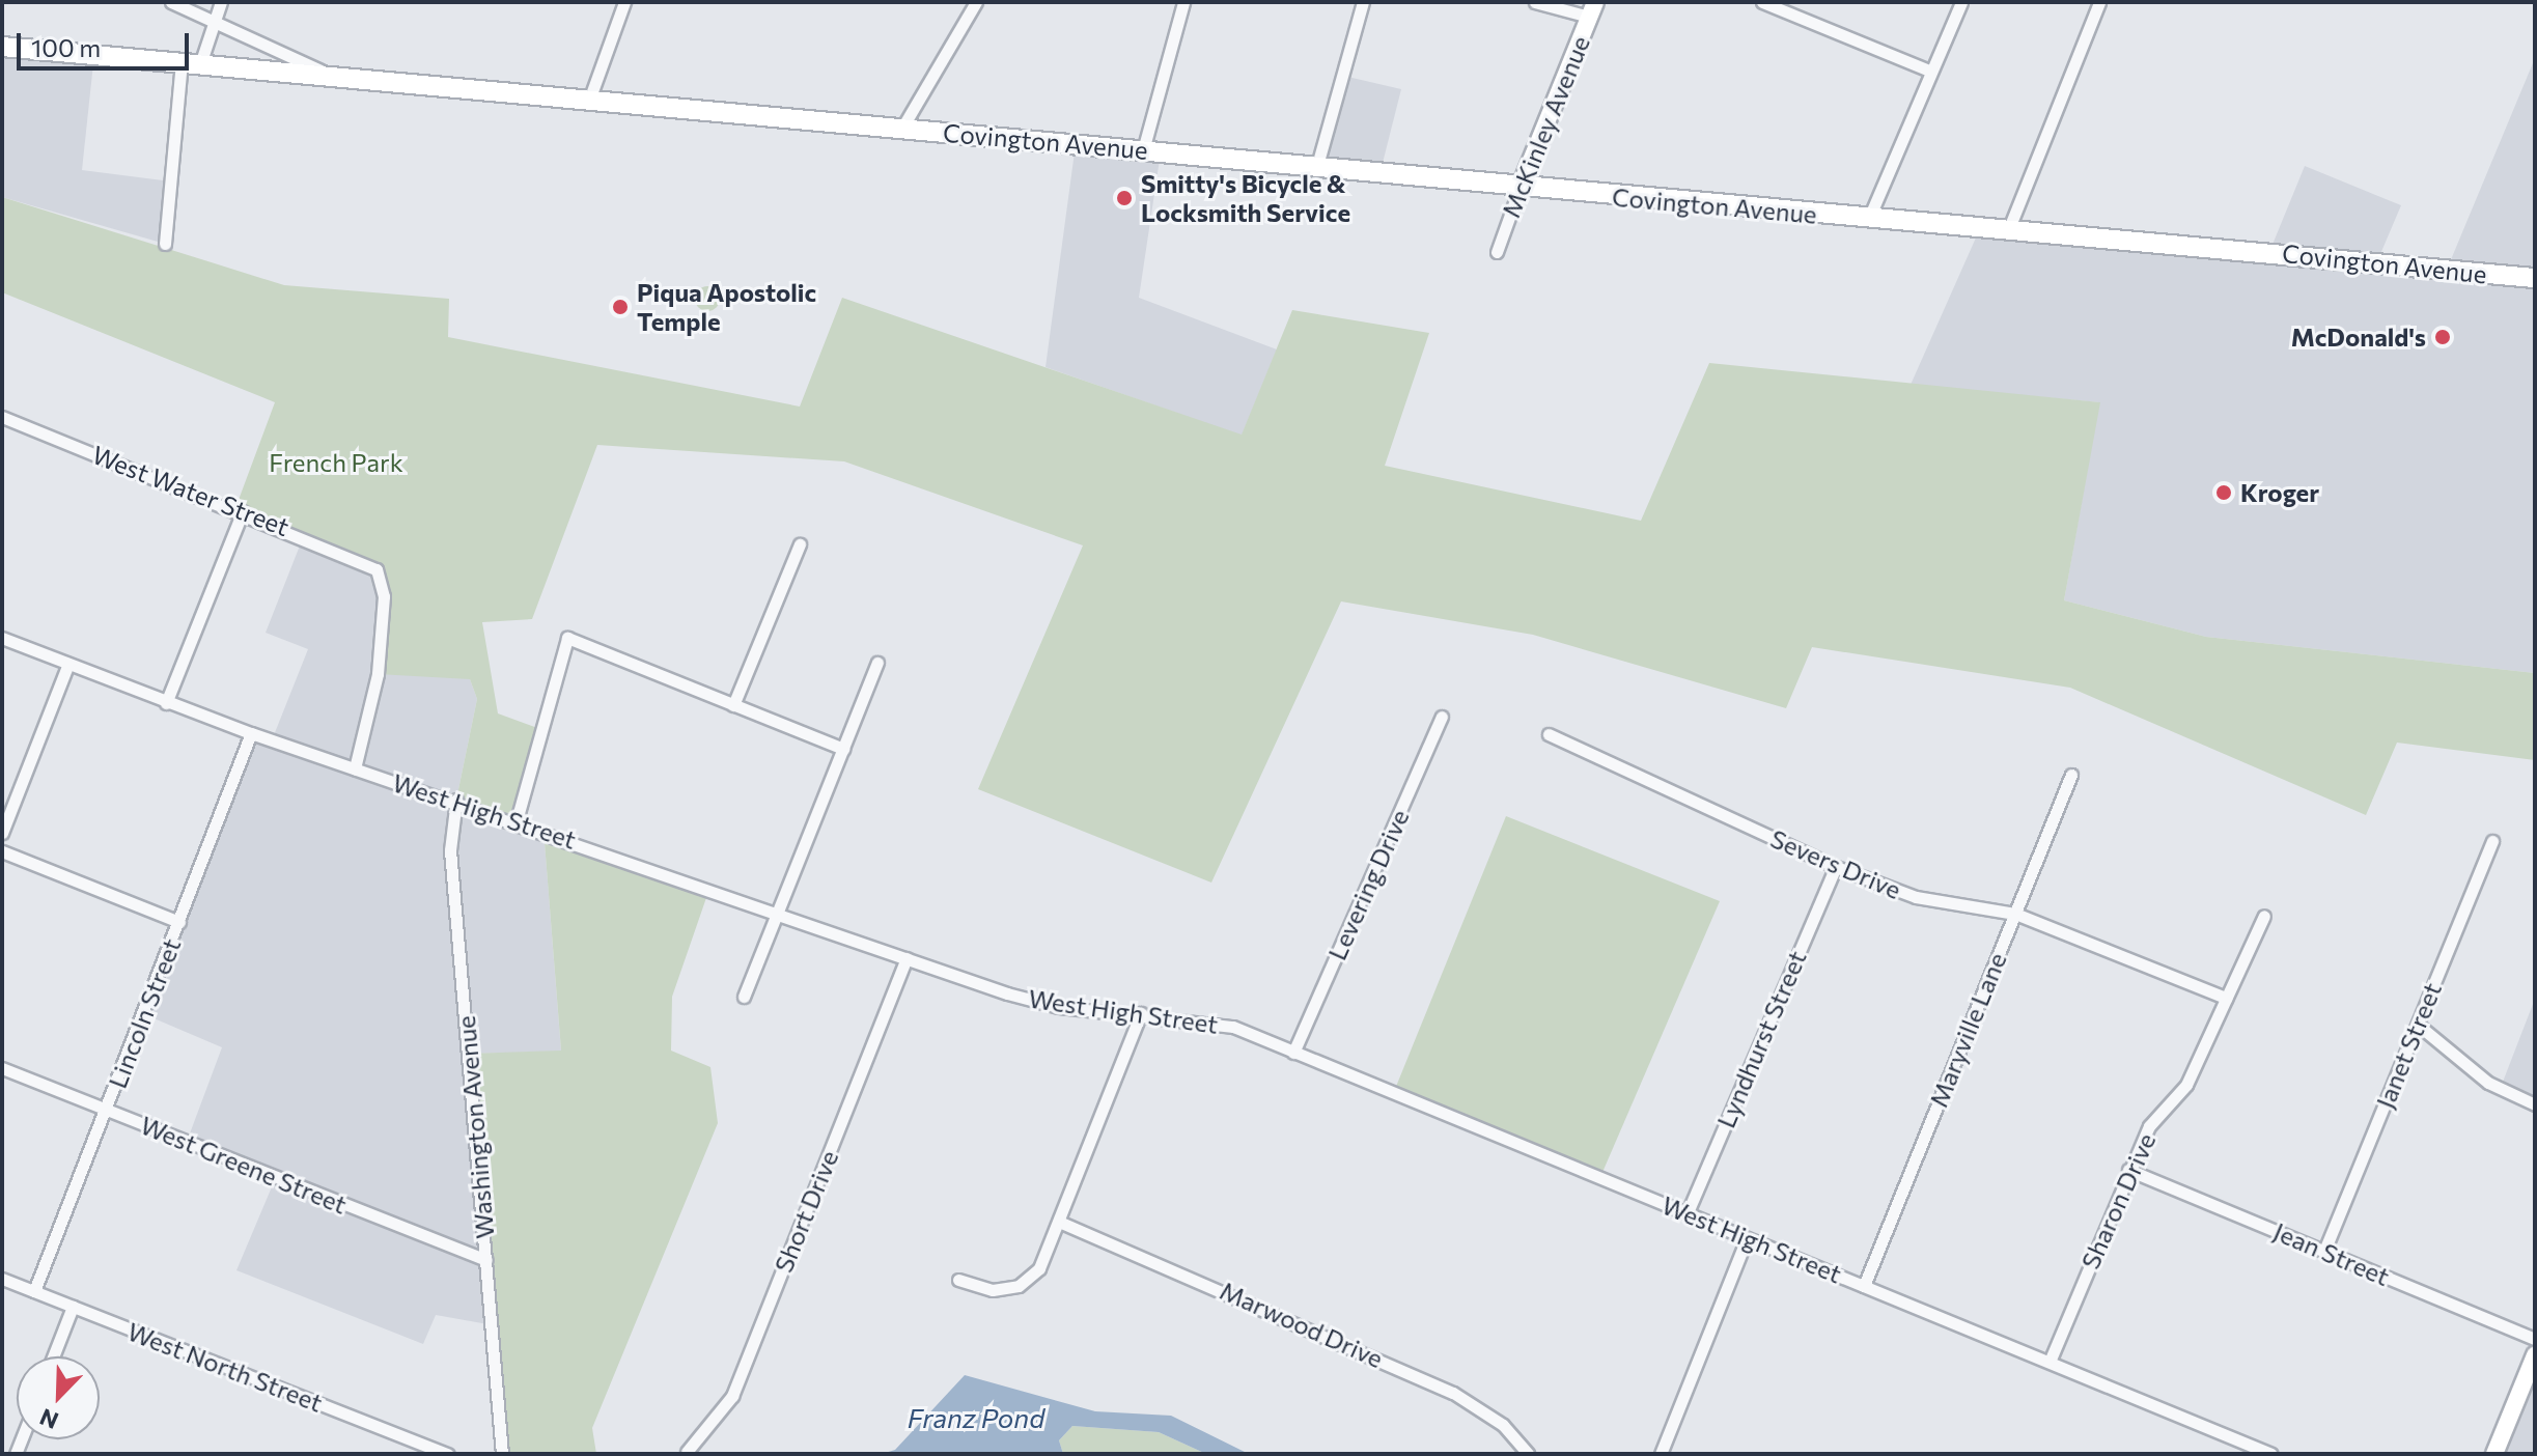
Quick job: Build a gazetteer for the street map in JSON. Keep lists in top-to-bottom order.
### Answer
{
  "streets": {
    "main road": ["Covington Avenue"],
    "street": [
      "McKinley Avenue",
      "West Water Street",
      "West High Street",
      "Severs Drive",
      "Levering Drive",
      "Lincoln Street",
      "Maryville Lane",
      "Lyndhurst Street",
      "Janet Street",
      "Washington Avenue",
      "West Greene Street",
      "Sharon Drive",
      "Short Drive",
      "Jean Street",
      "Marwood Drive",
      "West North Street"
    ]
  },
  "crossings": [
    ["McKinley Avenue", "Covington Avenue"],
    ["West Water Street", "West High Street"],
    ["West High Street", "Levering Drive"],
    ["West High Street", "Lincoln Street"],
    ["West High Street", "Maryville Lane"],
    ["West High Street", "Lyndhurst Street"],
    ["West High Street", "Washington Avenue"],
    ["West High Street", "Sharon Drive"],
    ["West High Street", "Short Drive"],
    ["Severs Drive", "Maryville Lane"],
    ["Severs Drive", "Lyndhurst Street"],
    ["Severs Drive", "Sharon Drive"],
    ["Lincoln Street", "West Greene Street"],
    ["Lincoln Street", "West North Street"],
    ["Janet Street", "Jean Street"],
    ["Washington Avenue", "West Greene Street"],
    ["Sharon Drive", "Jean Street"]
  ],
  "water": ["Franz Pond"],
  "parks": ["French Park"],
  "places": [
    "Smitty's Bicycle & Locksmith Service",
    "Piqua Apostolic Temple",
    "McDonald's",
    "Kroger"
  ],
  "scale_bar": "100 m",
  "north": "bottom left"
}
